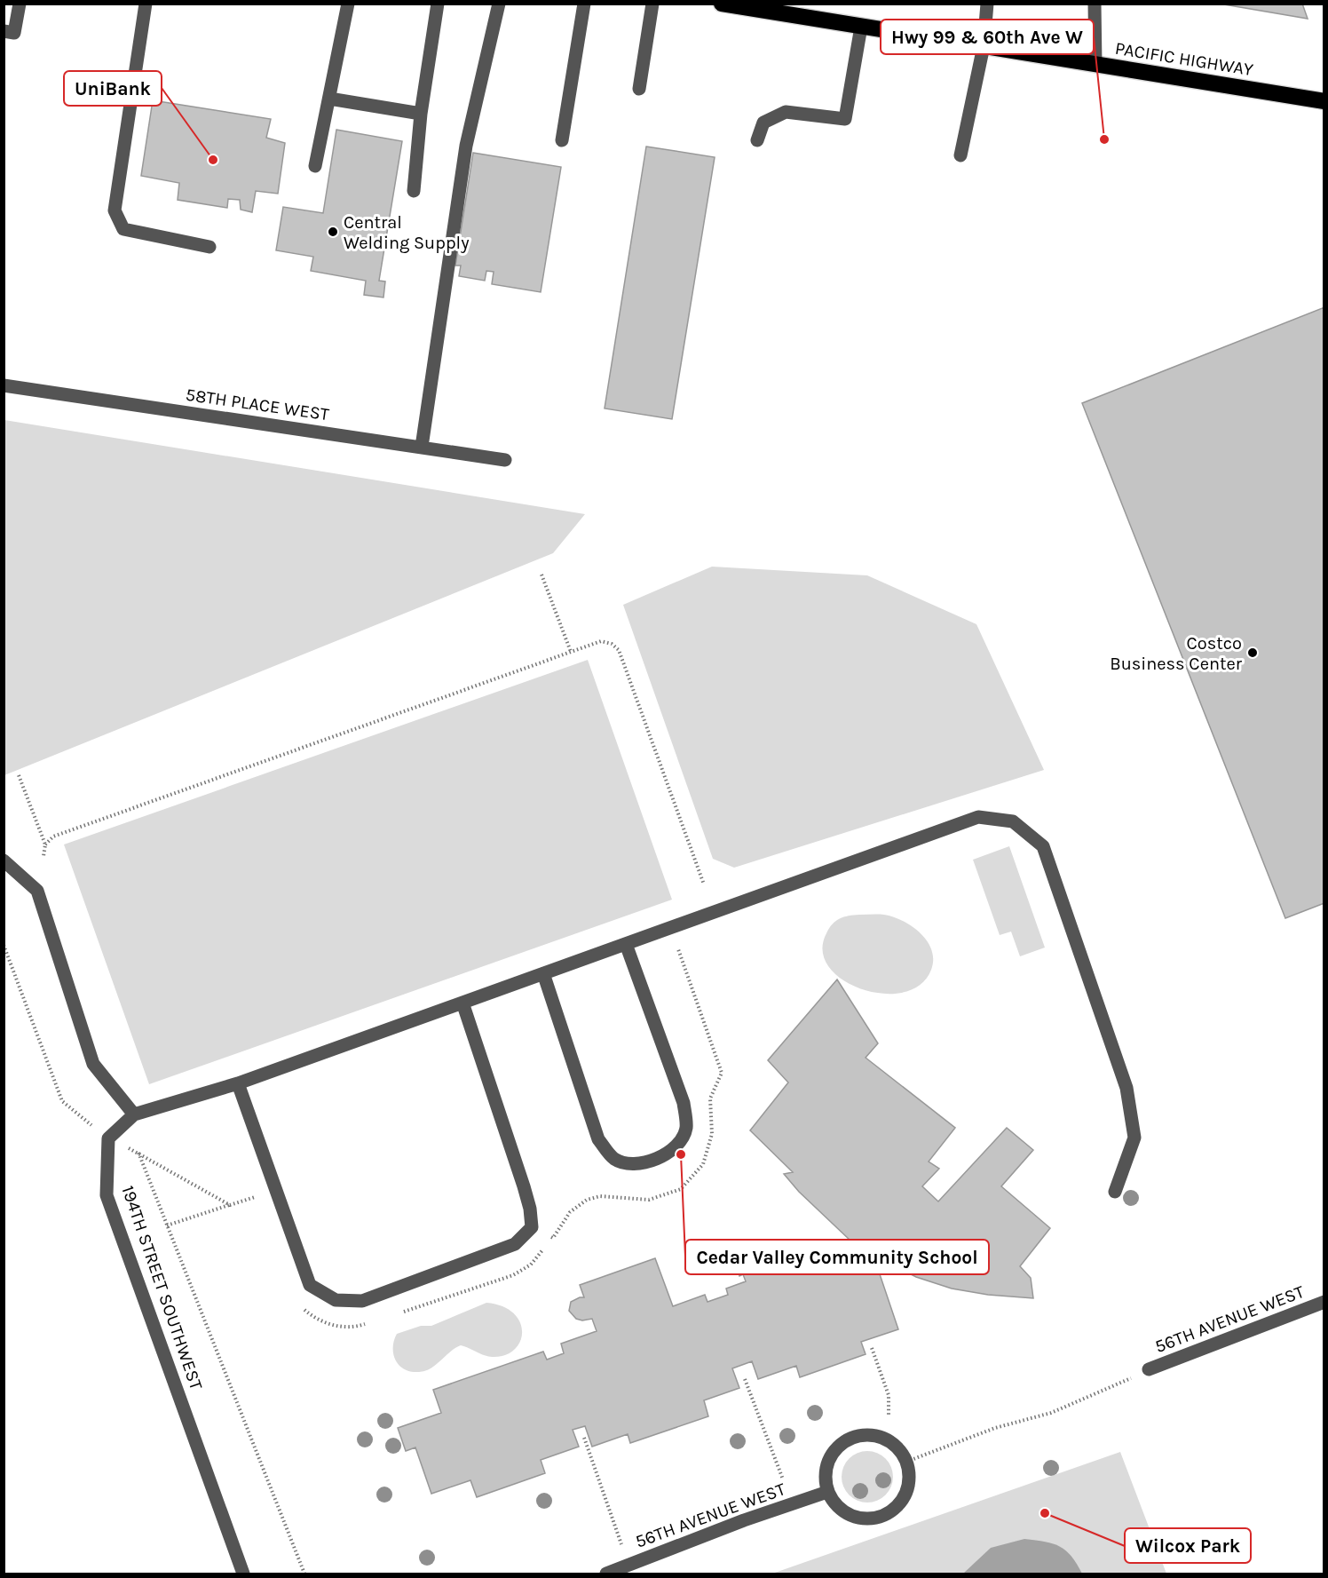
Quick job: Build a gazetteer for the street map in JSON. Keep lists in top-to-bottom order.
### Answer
{
  "streets": {
    "highway": ["PACIFIC HIGHWAY"],
    "street": ["58TH PLACE WEST", "194TH STREET SOUTHWEST", "56TH AVENUE WEST"]
  },
  "places": [
    "Hwy 99 & 60th Ave W",
    "UniBank",
    "Central Welding Supply",
    "Costco Business Center",
    "Cedar Valley Community School",
    "Wilcox Park"
  ]
}
